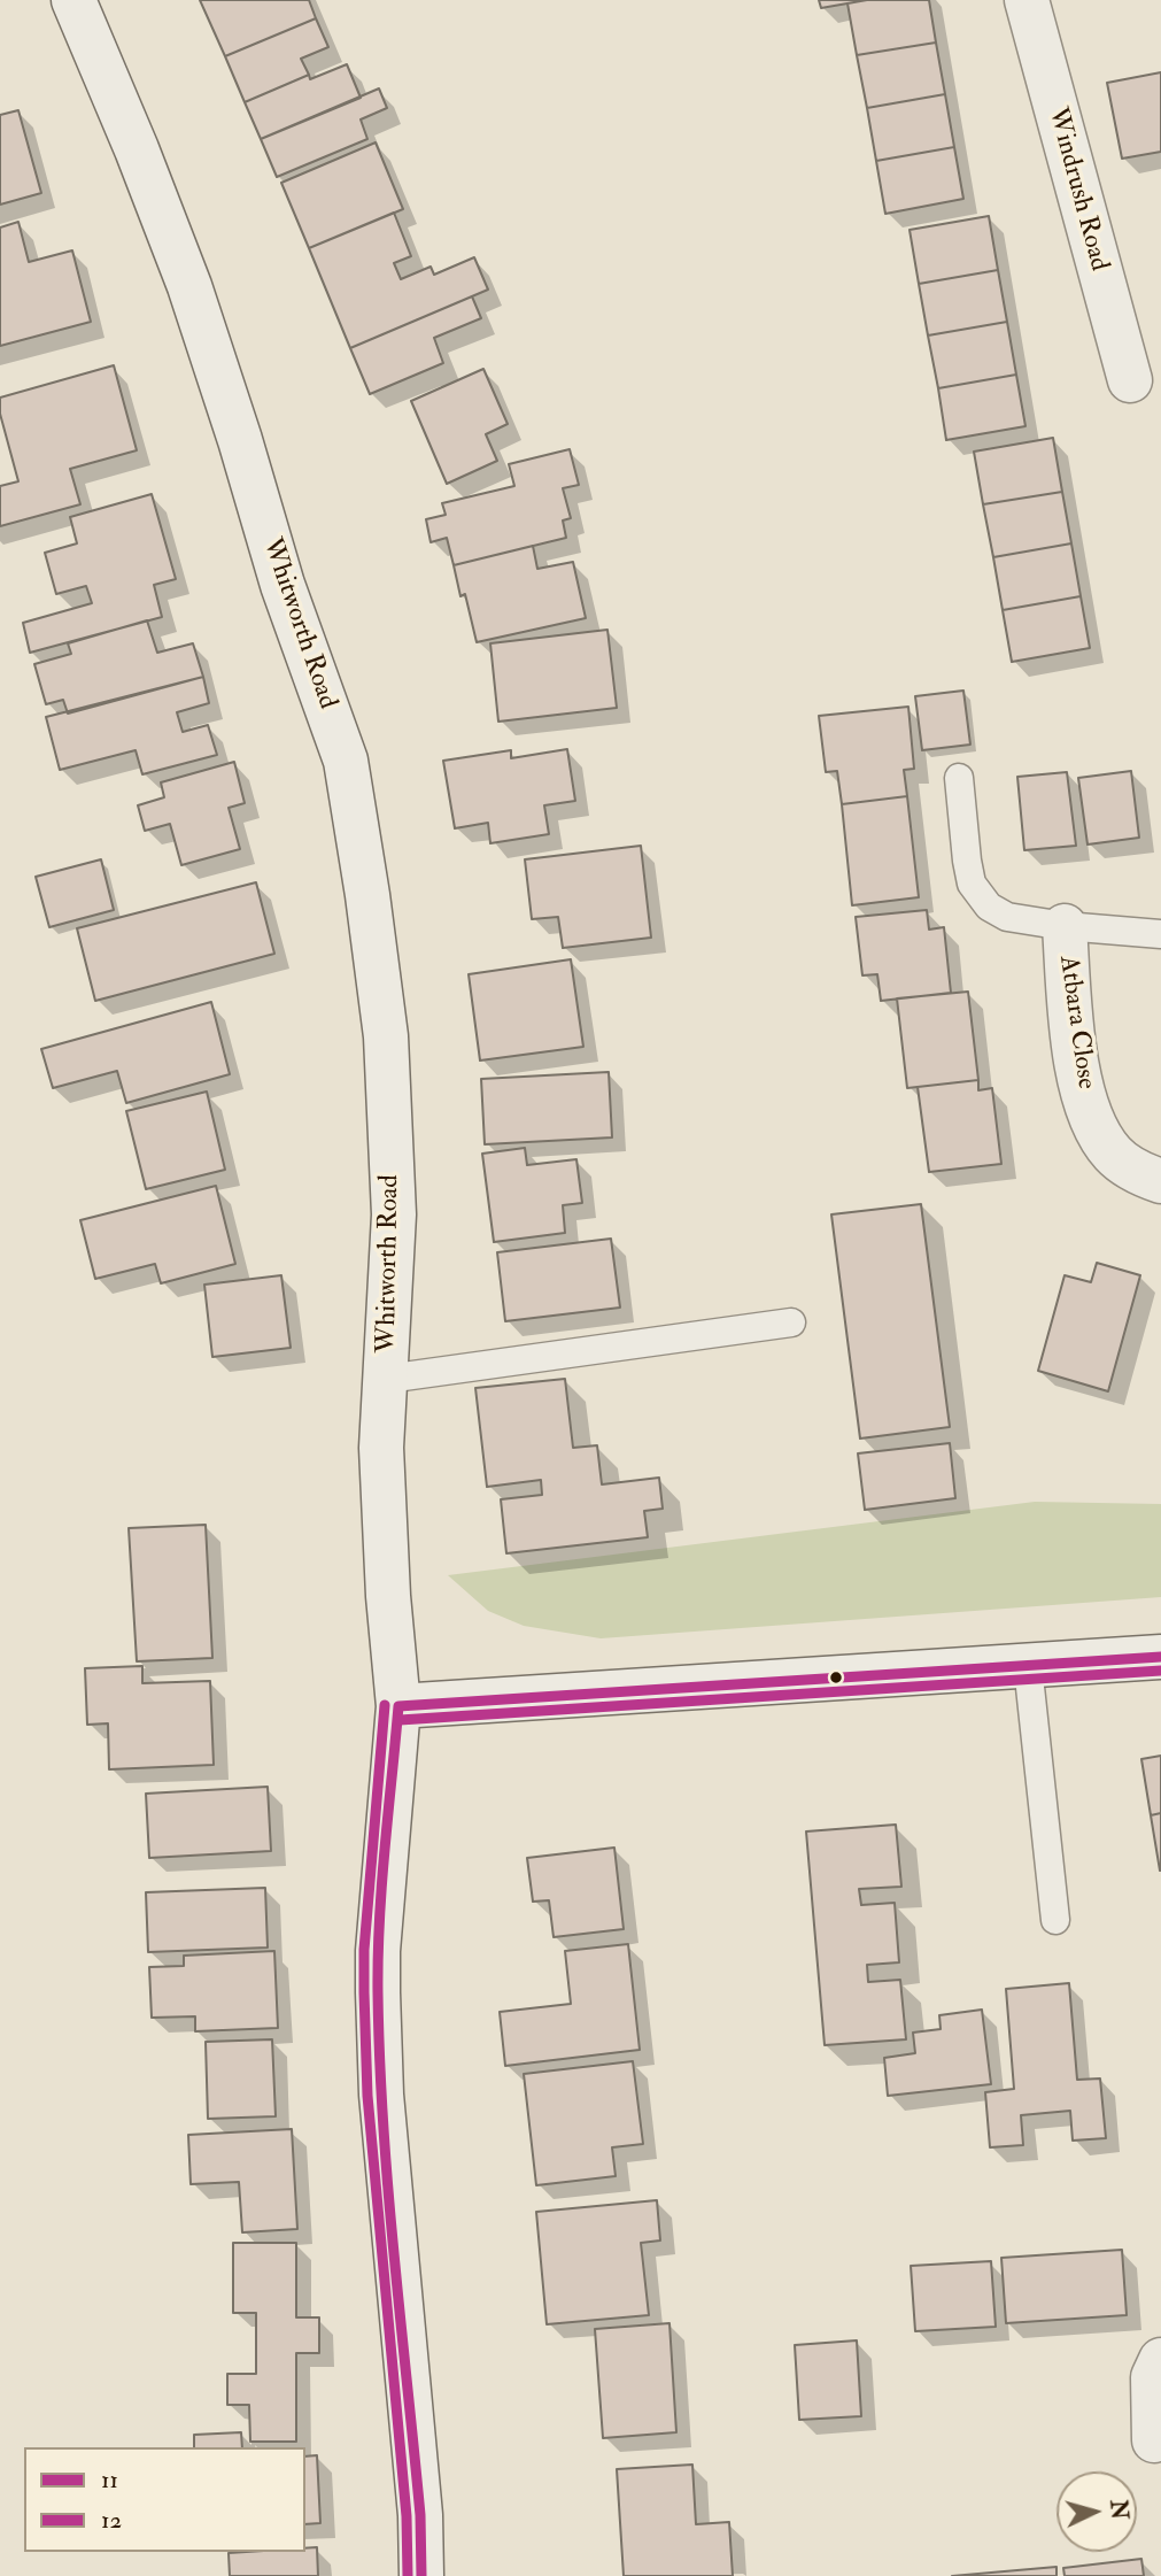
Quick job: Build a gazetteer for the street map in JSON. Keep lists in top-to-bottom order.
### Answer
{
  "streets": {
    "main road": ["Windrush Road", "Whitworth Road", "Atbara Close"]
  },
  "lines": ["transit line 11", "transit line 12"],
  "legend": ["11", "12"],
  "north": "right"
}
